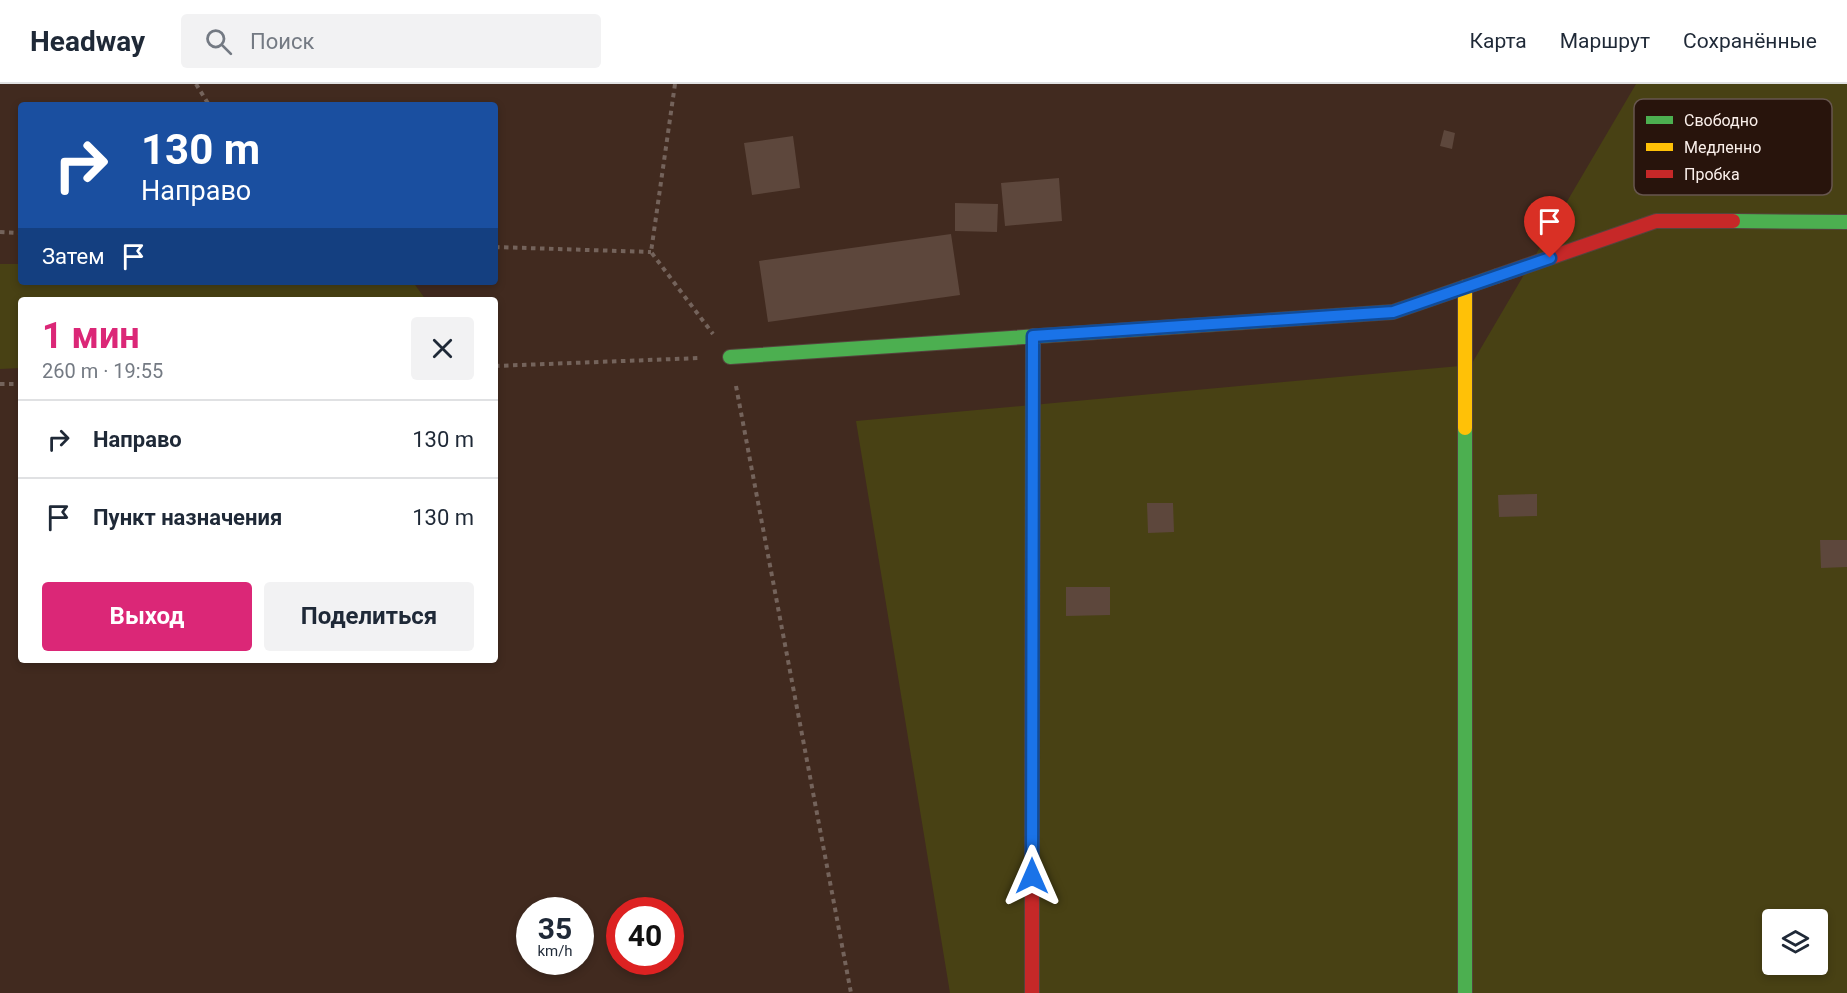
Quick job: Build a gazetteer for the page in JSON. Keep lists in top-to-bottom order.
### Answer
{
  "legend": ["Свободно", "Медленно", "Пробка"],
  "page": {
    "header": "Headway",
    "search": "Поиск",
    "nav": ["Карта", "Маршрут", "Сохранённые"],
    "turn": ["130 m", "Направо"],
    "then": "Затем",
    "heading": ["1 мин", "260 m · 19:55"],
    "list": [
      {
        "name": "Направо",
        "value": "130 m"
      },
      {
        "name": "Пункт назначения",
        "value": "130 m"
      }
    ],
    "buttons": ["Выход", "Поделиться"],
    "speed": "35 km/h",
    "limit": "40"
  }
}
